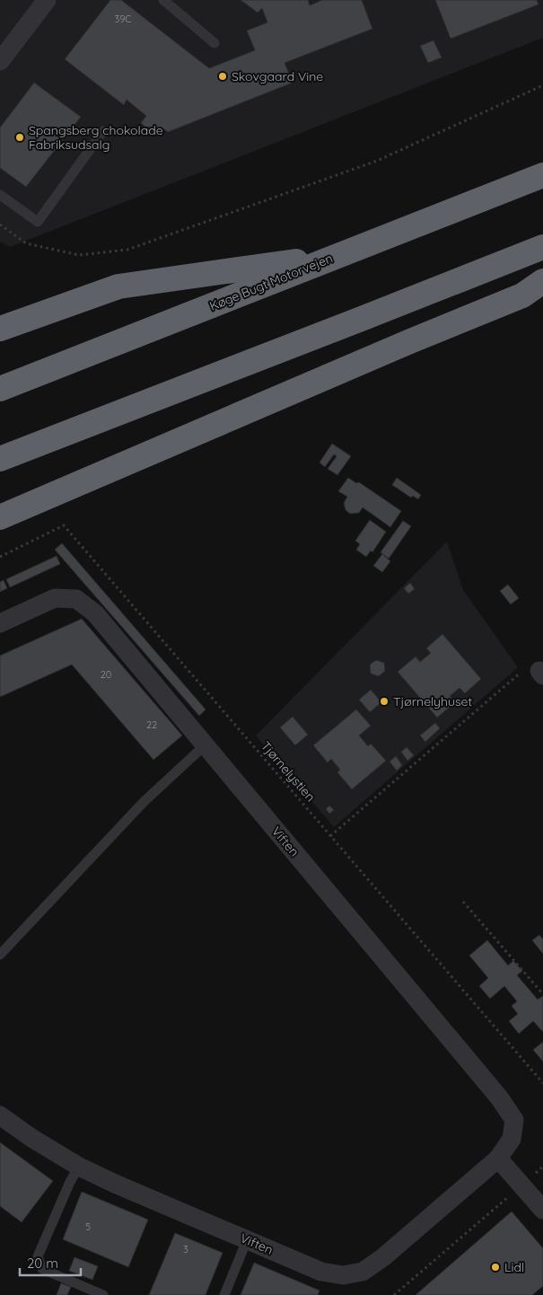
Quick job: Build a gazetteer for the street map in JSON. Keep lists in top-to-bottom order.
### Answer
{
  "streets": {
    "highway": ["Køge Bugt Motorvejen"],
    "street": ["Viften"],
    "path": ["Tjørnelystien"]
  },
  "places": [
    "Skovgaard Vine",
    "Spangsberg chokolade Fabriksudsalg",
    "Tjørnelyhuset",
    "Lidl"
  ],
  "house_numbers": [
    "39C",
    "20",
    "22",
    "5",
    "3"
  ],
  "scale_bar": "20 m"
}
